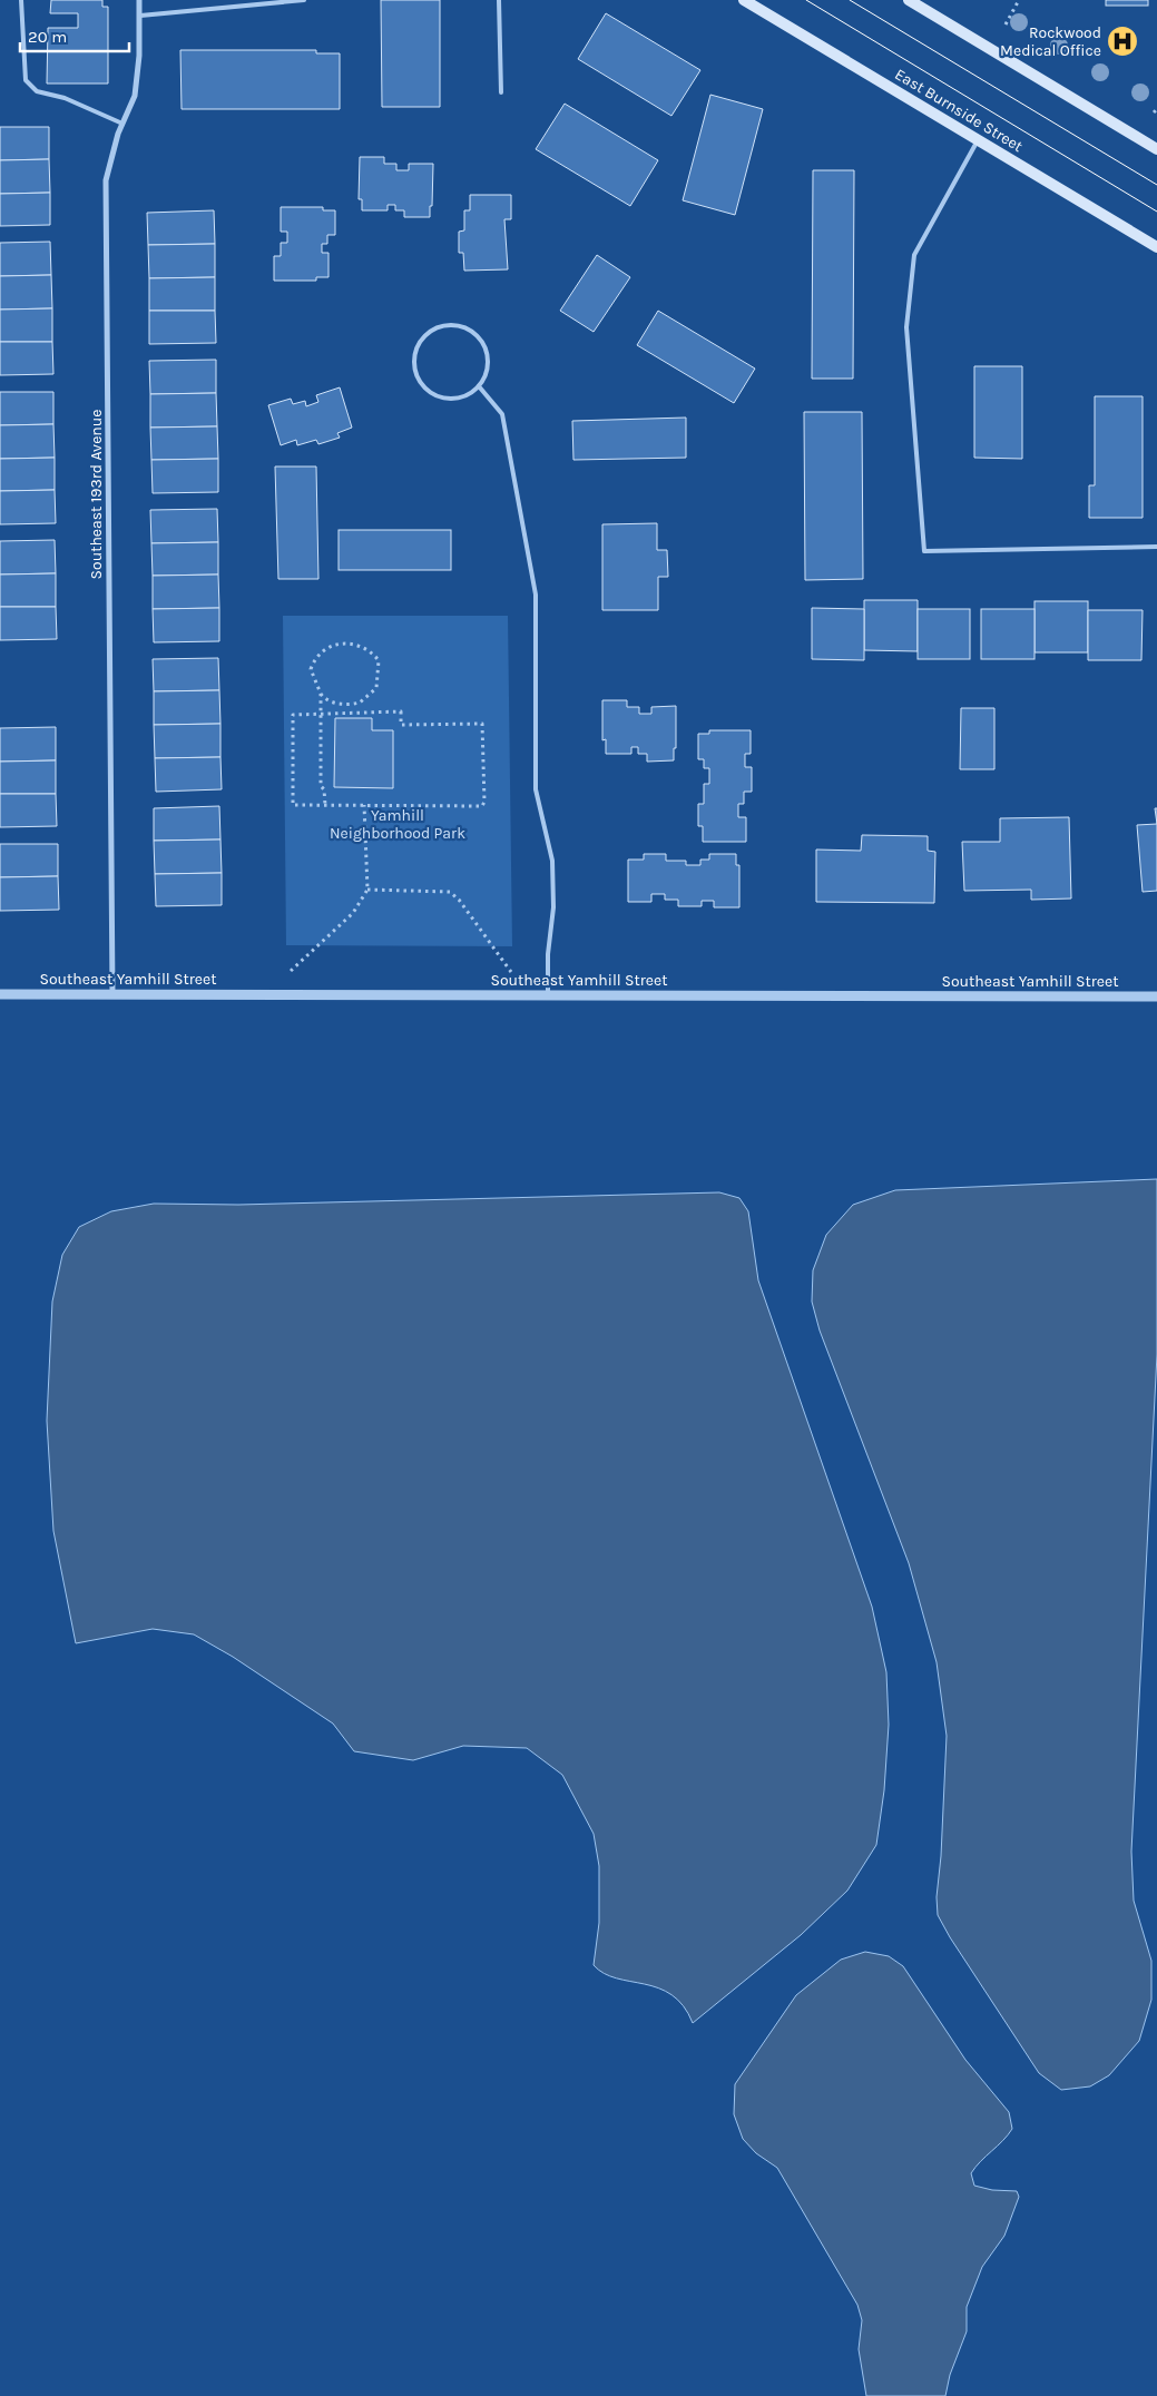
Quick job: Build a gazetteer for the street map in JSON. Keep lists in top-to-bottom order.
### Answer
{
  "streets": {
    "main road": ["East Burnside Street"],
    "street": ["Southeast 193rd Avenue", "Southeast Yamhill Street"]
  },
  "crossings": [
    ["Southeast 193rd Avenue", "Southeast Yamhill Street"]
  ],
  "parks": ["Yamhill Neighborhood Park"],
  "places": {
    "hospital": ["Rockwood Medical Office"]
  },
  "scale_bar": "20 m"
}
